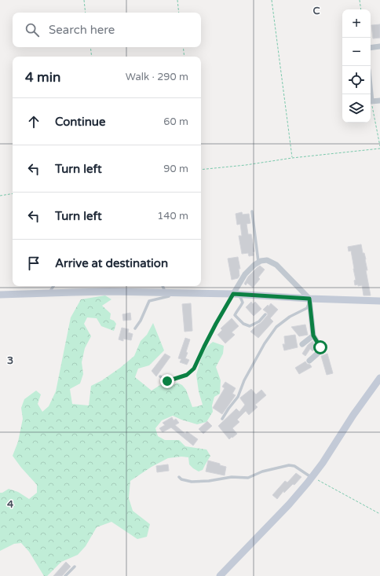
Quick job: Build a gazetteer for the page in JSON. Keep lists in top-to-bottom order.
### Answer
{
  "page": {
    "map_buttons": ["+", "−"],
    "search": "Search here",
    "heading": ["4 min", "Walk · 290 m"],
    "list": [
      ["Continue", "60 m"],
      ["Turn left", "90 m"],
      ["Turn left", "140 m"],
      "Arrive at destination"
    ]
  },
  "grid": {
    "columns": ["C"],
    "rows": ["3", "4"]
  }
}
